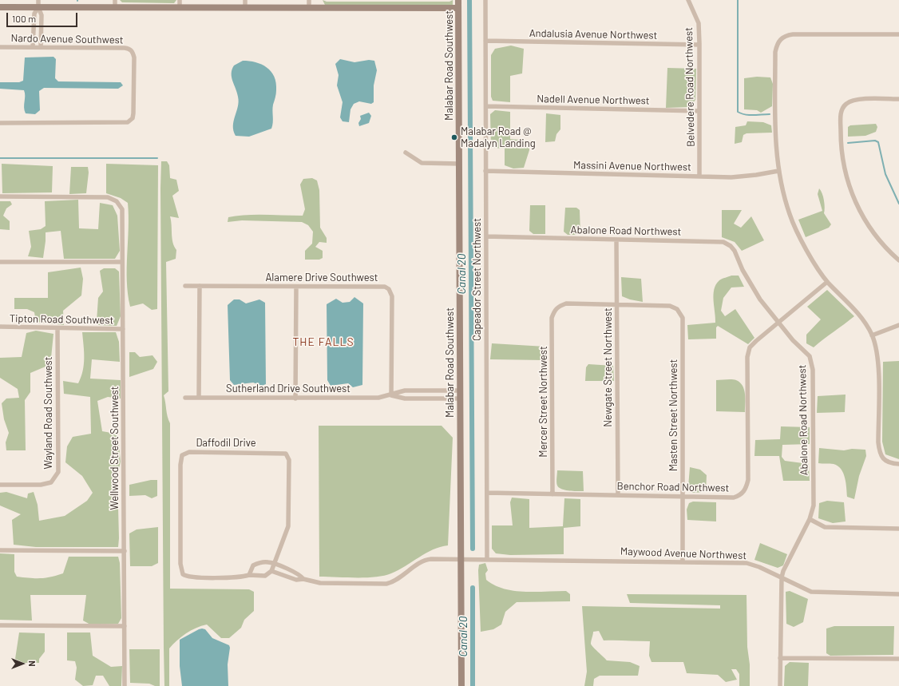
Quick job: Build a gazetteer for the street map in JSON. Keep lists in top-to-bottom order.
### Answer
{
  "streets": {
    "main road": ["Malabar Road Southwest"],
    "street": [
      "Andalusia Avenue Northwest",
      "Nardo Avenue Southwest",
      "Belvedere Road Northwest",
      "Nadell Avenue Northwest",
      "Massini Avenue Northwest",
      "Abalone Road Northwest",
      "Alamere Drive Southwest",
      "Capeador Street Northwest",
      "Tipton Road Southwest",
      "Newgate Street Northwest",
      "Sutherland Drive Southwest",
      "Mercer Street Northwest",
      "Wayland Road Southwest",
      "Masten Street Northwest",
      "Daffodil Drive",
      "Wellwood Street Southwest",
      "Benchor Road Northwest",
      "Maywood Avenue Northwest"
    ]
  },
  "crossings": [
    ["Andalusia Avenue Northwest", "Belvedere Road Northwest"],
    ["Andalusia Avenue Northwest", "Capeador Street Northwest"],
    ["Malabar Road Southwest", "Sutherland Drive Southwest"],
    ["Malabar Road Southwest", "Maywood Avenue Northwest"],
    ["Belvedere Road Northwest", "Nadell Avenue Northwest"],
    ["Belvedere Road Northwest", "Massini Avenue Northwest"],
    ["Nadell Avenue Northwest", "Capeador Street Northwest"],
    ["Massini Avenue Northwest", "Capeador Street Northwest"],
    ["Abalone Road Northwest", "Capeador Street Northwest"],
    ["Abalone Road Northwest", "Newgate Street Northwest"],
    ["Abalone Road Northwest", "Benchor Road Northwest"],
    ["Abalone Road Northwest", "Maywood Avenue Northwest"],
    ["Alamere Drive Southwest", "Sutherland Drive Southwest"],
    ["Capeador Street Northwest", "Benchor Road Northwest"],
    ["Capeador Street Northwest", "Maywood Avenue Northwest"],
    ["Tipton Road Southwest", "Wayland Road Southwest"],
    ["Tipton Road Southwest", "Wellwood Street Southwest"],
    ["Newgate Street Northwest", "Mercer Street Northwest"],
    ["Newgate Street Northwest", "Masten Street Northwest"],
    ["Newgate Street Northwest", "Benchor Road Northwest"],
    ["Mercer Street Northwest", "Masten Street Northwest"],
    ["Mercer Street Northwest", "Benchor Road Northwest"],
    ["Masten Street Northwest", "Benchor Road Northwest"],
    ["Masten Street Northwest", "Maywood Avenue Northwest"]
  ],
  "districts": ["THE FALLS"],
  "water": ["Canal 20"],
  "places": ["Malabar Road @ Madalyn Landing"],
  "scale_bar": "100 m",
  "north": "right"
}
